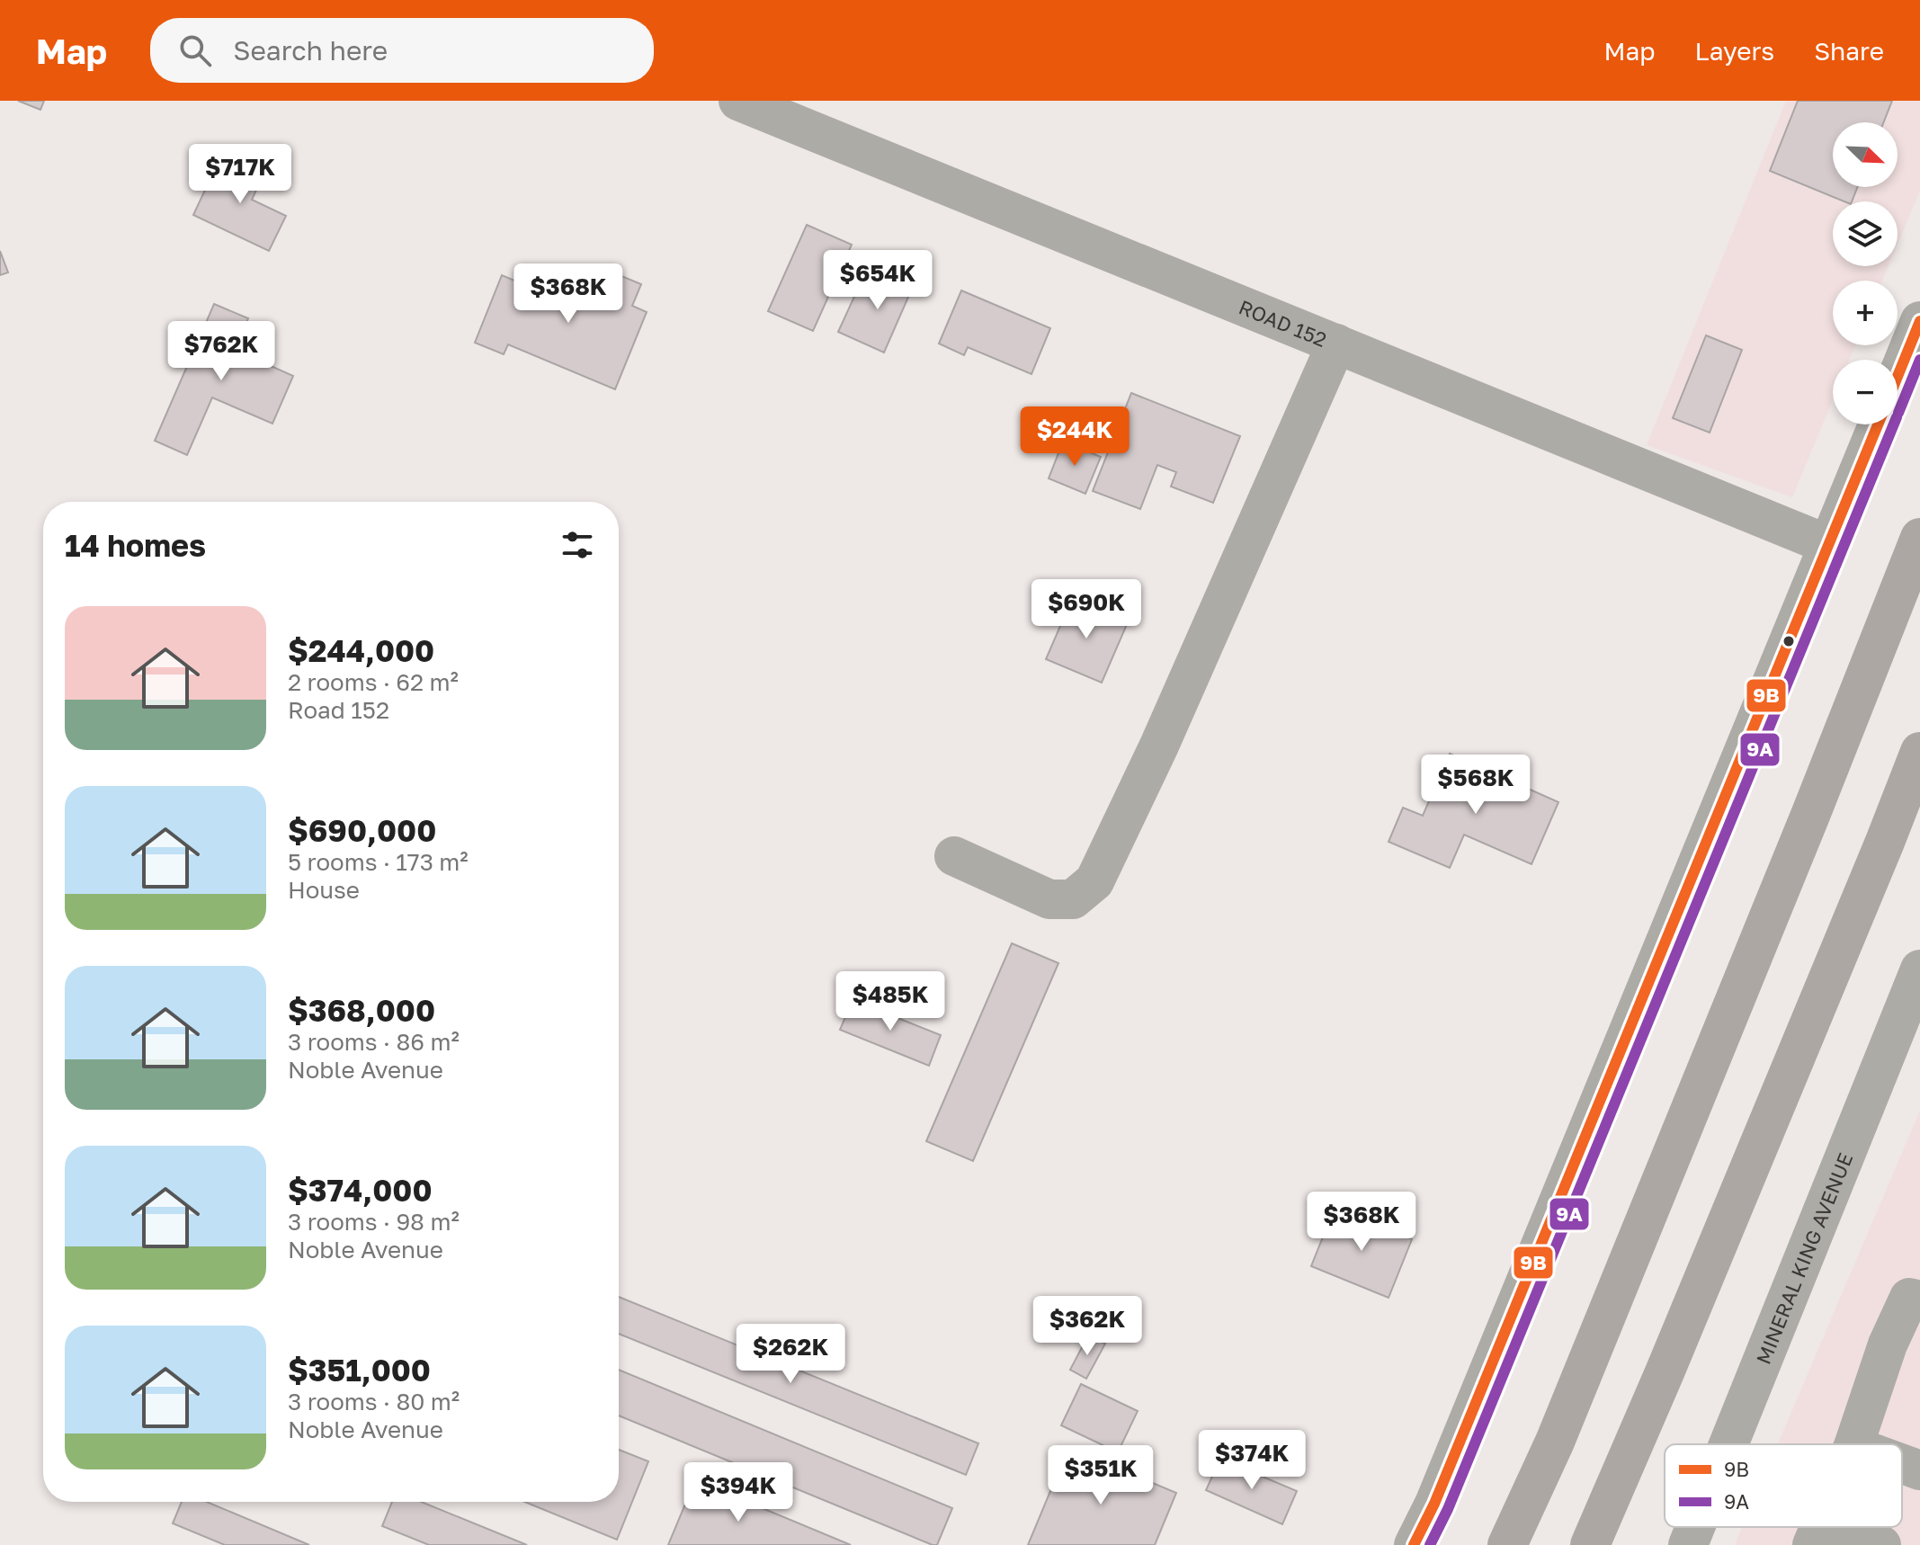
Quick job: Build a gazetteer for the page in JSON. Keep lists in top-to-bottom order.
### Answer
{
  "streets": {
    "street": ["ROAD 152", "MINERAL KING AVENUE"]
  },
  "lines": ["transit line 9B", "transit line 9A"],
  "legend": ["9B", "9A"],
  "north": "bottom right",
  "page": {
    "header": "Map",
    "search": "Search here",
    "nav": ["Map", "Layers", "Share"],
    "map_buttons": ["+", "−"],
    "price": [
      "$717K",
      "$654K",
      "$368K",
      "$762K",
      "$244K",
      "$690K",
      "$568K",
      "$485K",
      "$368K",
      "$362K",
      "$262K",
      "$374K",
      "$351K",
      "$394K"
    ],
    "heading": "14 homes",
    "list": [
      {
        "name": "$244,000",
        "note": "2 rooms · 62 m² · Road 152"
      },
      {
        "name": "$690,000",
        "note": "5 rooms · 173 m² · House"
      },
      {
        "name": "$368,000",
        "note": "3 rooms · 86 m² · Noble Avenue"
      },
      {
        "name": "$374,000",
        "note": "3 rooms · 98 m² · Noble Avenue"
      },
      {
        "name": "$351,000",
        "note": "3 rooms · 80 m² · Noble Avenue"
      }
    ]
  }
}
